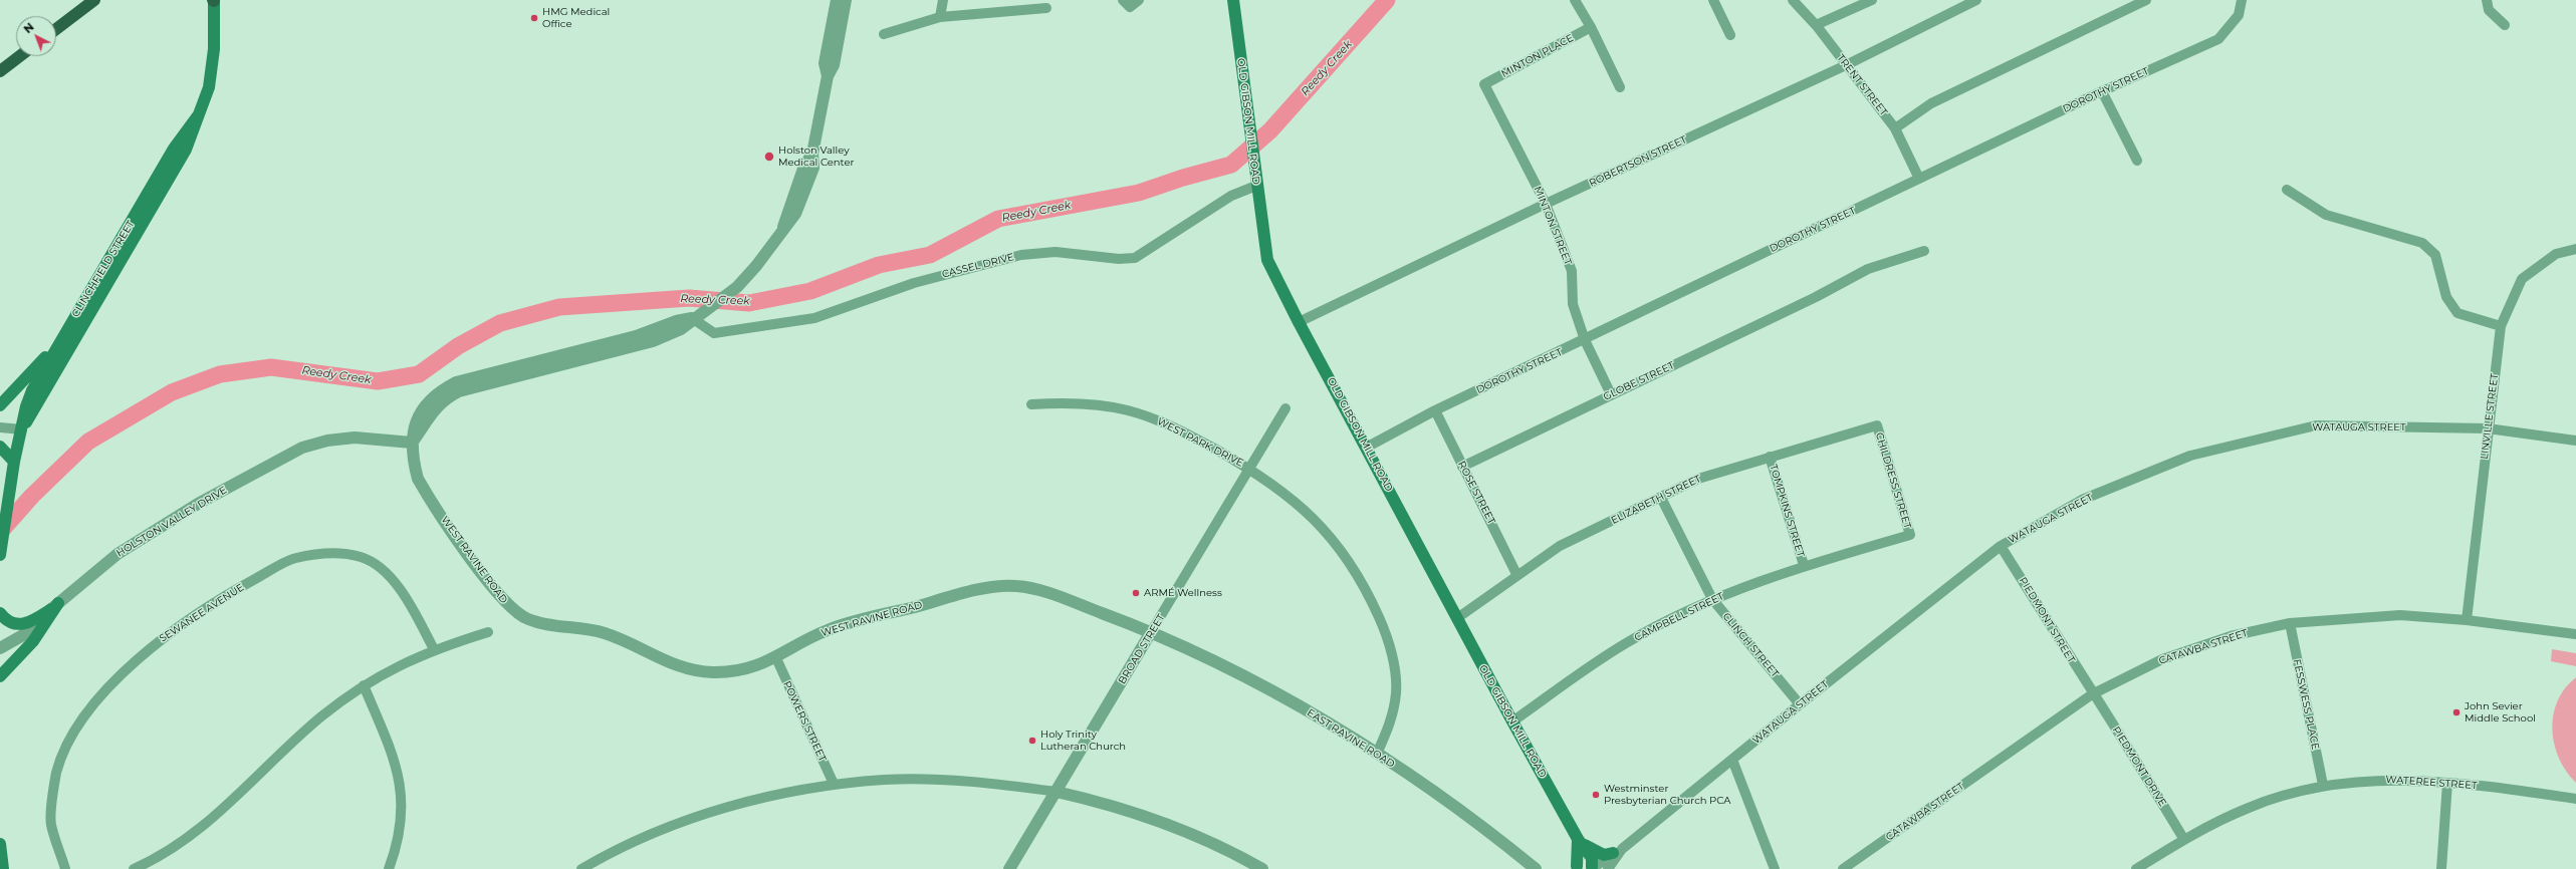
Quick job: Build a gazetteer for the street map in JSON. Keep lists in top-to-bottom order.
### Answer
{
  "streets": {
    "main road": ["OLD GIBSON MILL ROAD", "CLINCHFIELD STREET"],
    "street": [
      "MINTON PLACE",
      "TRENT STREET",
      "DOROTHY STREET",
      "ROBERTSON STREET",
      "MINTON STREET",
      "CASSEL DRIVE",
      "GLOBE STREET",
      "LINVILLE STREET",
      "WATAUGA STREET",
      "WEST PARK DRIVE",
      "CHILDRESS STREET",
      "ROSE STREET",
      "ELIZABETH STREET",
      "TOMPKINS STREET",
      "HOLSTON VALLEY DRIVE",
      "WEST RAVINE ROAD",
      "SEWANEE AVENUE",
      "CAMPBELL STREET",
      "PIEDMONT STREET",
      "CLINCH STREET",
      "CATAWBA STREET",
      "BROAD STREET",
      "FESSWESS PLACE",
      "POWERS STREET",
      "EAST RAVINE ROAD",
      "PIEDMONT DRIVE",
      "WATEREE STREET"
    ]
  },
  "crossings": [
    ["MINTON PLACE", "MINTON STREET"],
    ["TRENT STREET", "DOROTHY STREET"],
    ["TRENT STREET", "ROBERTSON STREET"],
    ["DOROTHY STREET", "OLD GIBSON MILL ROAD"],
    ["DOROTHY STREET", "MINTON STREET"],
    ["DOROTHY STREET", "ROSE STREET"],
    ["OLD GIBSON MILL ROAD", "ROBERTSON STREET"],
    ["OLD GIBSON MILL ROAD", "CASSEL DRIVE"],
    ["OLD GIBSON MILL ROAD", "WATAUGA STREET"],
    ["OLD GIBSON MILL ROAD", "ELIZABETH STREET"],
    ["OLD GIBSON MILL ROAD", "CAMPBELL STREET"],
    ["ROBERTSON STREET", "MINTON STREET"],
    ["MINTON STREET", "GLOBE STREET"],
    ["CASSEL DRIVE", "WEST RAVINE ROAD"],
    ["GLOBE STREET", "ROSE STREET"],
    ["LINVILLE STREET", "WATAUGA STREET"],
    ["LINVILLE STREET", "CATAWBA STREET"],
    ["WATAUGA STREET", "PIEDMONT STREET"],
    ["WATAUGA STREET", "CLINCH STREET"],
    ["WEST PARK DRIVE", "BROAD STREET"],
    ["WEST PARK DRIVE", "EAST RAVINE ROAD"],
    ["CHILDRESS STREET", "ELIZABETH STREET"],
    ["CHILDRESS STREET", "CAMPBELL STREET"],
    ["ROSE STREET", "ELIZABETH STREET"],
    ["ELIZABETH STREET", "TOMPKINS STREET"],
    ["ELIZABETH STREET", "CLINCH STREET"],
    ["TOMPKINS STREET", "CAMPBELL STREET"],
    ["HOLSTON VALLEY DRIVE", "WEST RAVINE ROAD"],
    ["WEST RAVINE ROAD", "BROAD STREET"],
    ["WEST RAVINE ROAD", "POWERS STREET"],
    ["WEST RAVINE ROAD", "EAST RAVINE ROAD"],
    ["CAMPBELL STREET", "CLINCH STREET"],
    ["PIEDMONT STREET", "CATAWBA STREET"],
    ["PIEDMONT STREET", "PIEDMONT DRIVE"],
    ["CATAWBA STREET", "FESSWESS PLACE"],
    ["CATAWBA STREET", "PIEDMONT DRIVE"],
    ["BROAD STREET", "EAST RAVINE ROAD"],
    ["FESSWESS PLACE", "WATEREE STREET"],
    ["PIEDMONT DRIVE", "WATEREE STREET"]
  ],
  "water": ["Reedy Creek"],
  "places": [
    "HMG Medical Office",
    "Holston Valley Medical Center",
    "ARMÉ Wellness",
    "John Sevier Middle School",
    "Holy Trinity Lutheran Church",
    "Westminster Presbyterian Church PCA"
  ],
  "north": "top left"
}
